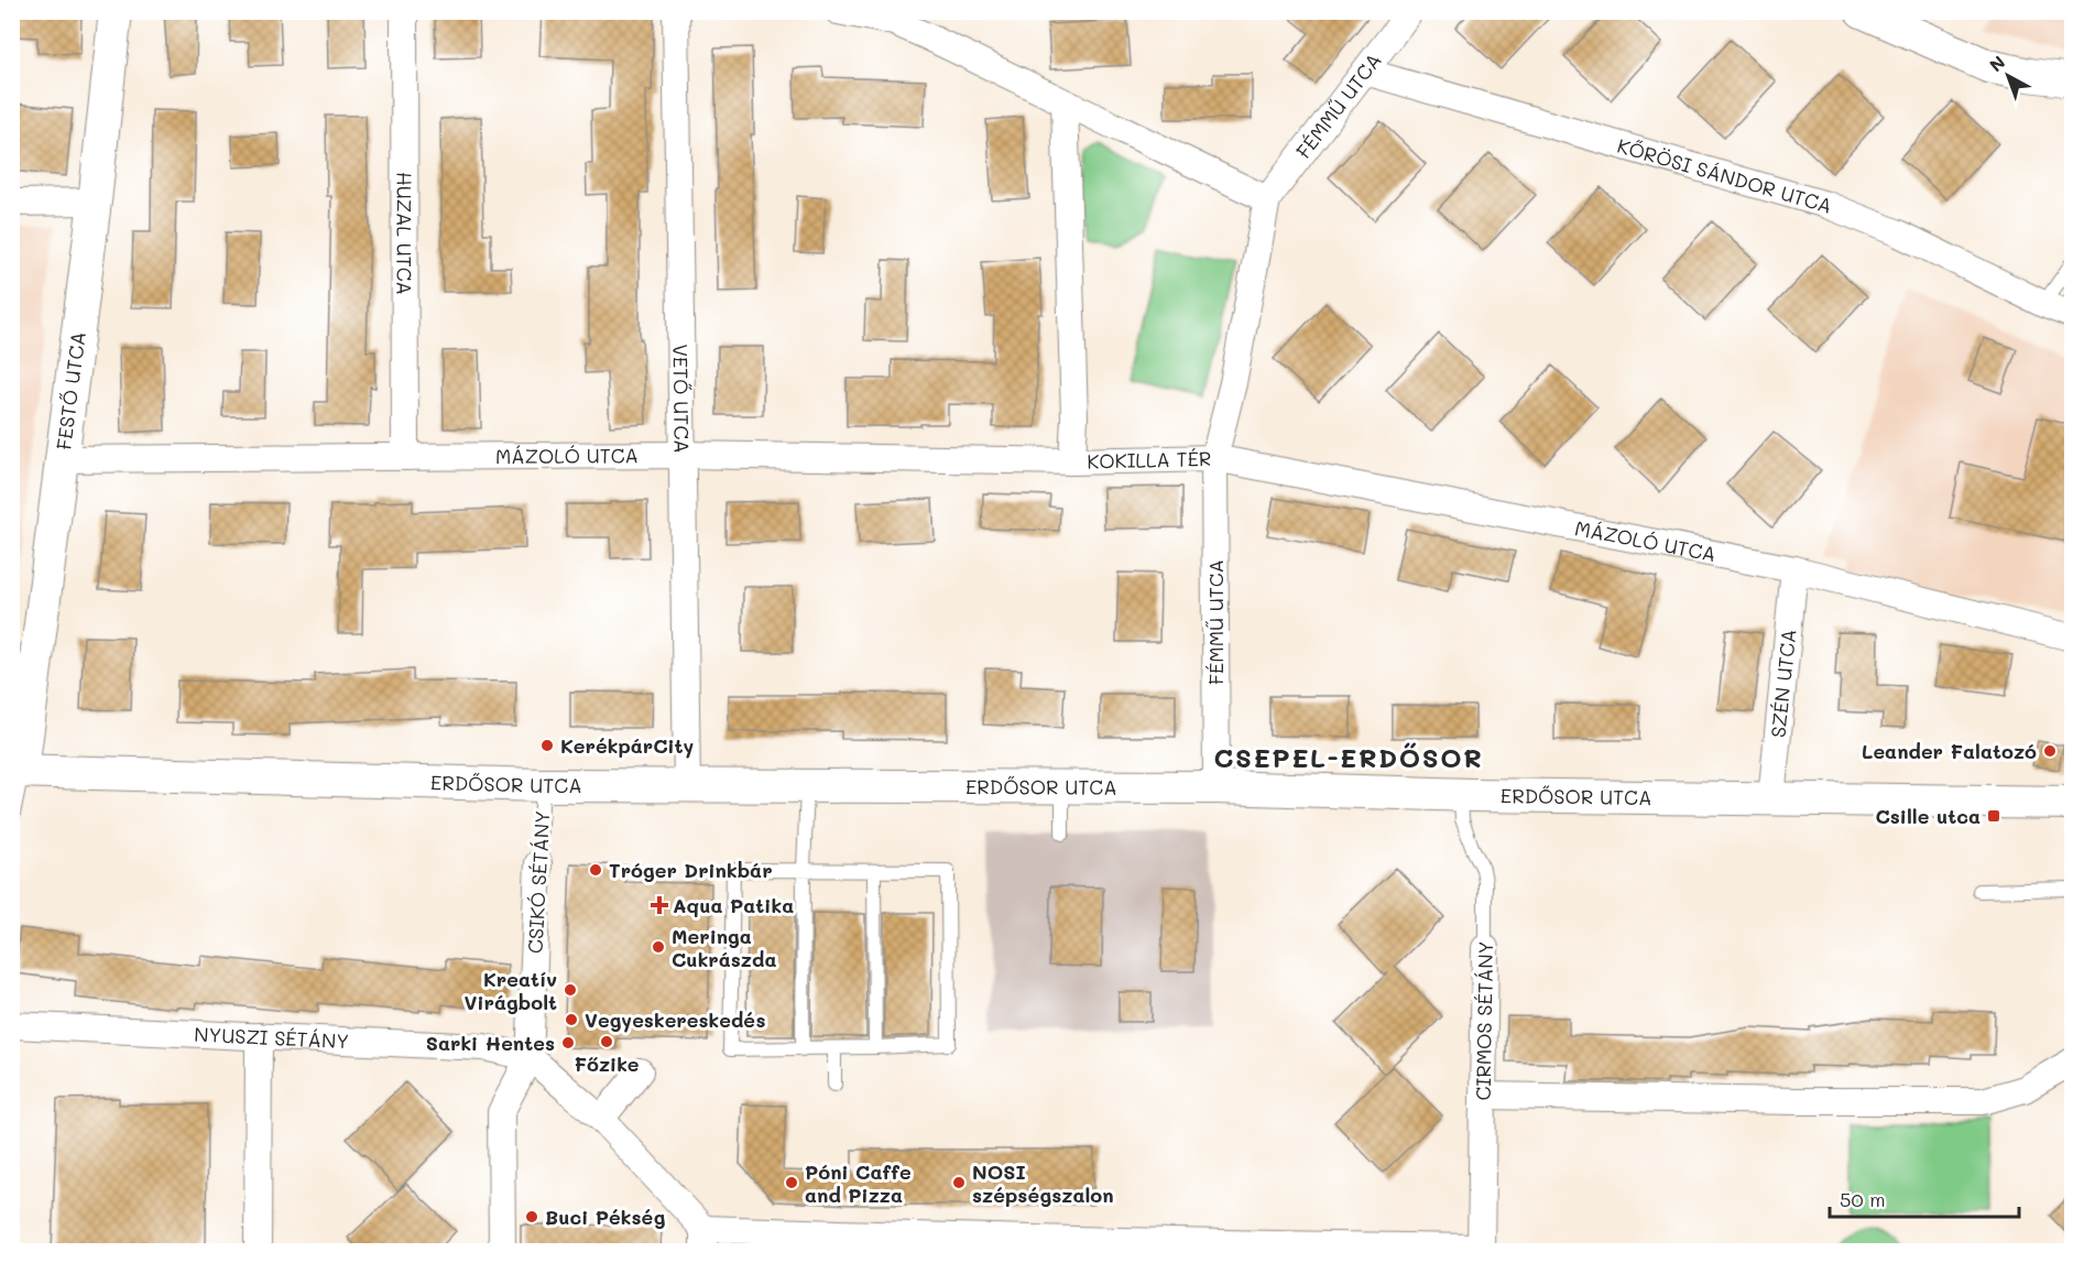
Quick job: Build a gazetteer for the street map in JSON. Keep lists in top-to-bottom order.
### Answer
{
  "streets": {
    "street": [
      "FÉMMŰ UTCA",
      "KŐRÖSI SÁNDOR UTCA",
      "HUZAL UTCA",
      "FESTŐ UTCA",
      "VETŐ UTCA",
      "MÁZOLÓ UTCA",
      "KOKILLA TÉR",
      "SZÉN UTCA",
      "ERDŐSOR UTCA",
      "CSIKÓ SÉTÁNY",
      "CIRMOS SÉTÁNY",
      "NYUSZI SÉTÁNY"
    ]
  },
  "crossings": [
    ["FÉMMŰ UTCA", "KŐRÖSI SÁNDOR UTCA"],
    ["FÉMMŰ UTCA", "MÁZOLÓ UTCA"],
    ["FÉMMŰ UTCA", "KOKILLA TÉR"],
    ["FÉMMŰ UTCA", "ERDŐSOR UTCA"],
    ["HUZAL UTCA", "MÁZOLÓ UTCA"],
    ["FESTŐ UTCA", "MÁZOLÓ UTCA"],
    ["FESTŐ UTCA", "ERDŐSOR UTCA"],
    ["VETŐ UTCA", "MÁZOLÓ UTCA"],
    ["VETŐ UTCA", "ERDŐSOR UTCA"],
    ["MÁZOLÓ UTCA", "KOKILLA TÉR"],
    ["MÁZOLÓ UTCA", "SZÉN UTCA"],
    ["SZÉN UTCA", "ERDŐSOR UTCA"],
    ["ERDŐSOR UTCA", "CSIKÓ SÉTÁNY"],
    ["ERDŐSOR UTCA", "CIRMOS SÉTÁNY"],
    ["CSIKÓ SÉTÁNY", "NYUSZI SÉTÁNY"]
  ],
  "districts": ["CSEPEL-ERDŐSOR"],
  "places": {
    "other": [
      "KerékpárCity",
      "Leander Falatozó",
      "Tróger Drinkbár",
      "Meringa Cukrászda",
      "Kreatív Virágbolt",
      "Vegyeskereskedés",
      "Főzike",
      "Sarki Hentes",
      "Póni Caffe and Pizza",
      "NOSI szépségszalon",
      "Buci Pékség"
    ],
    "transit": ["Csille utca"],
    "health": ["Aqua Patika"]
  },
  "scale_bar": "50 m",
  "north": "top left"
}
